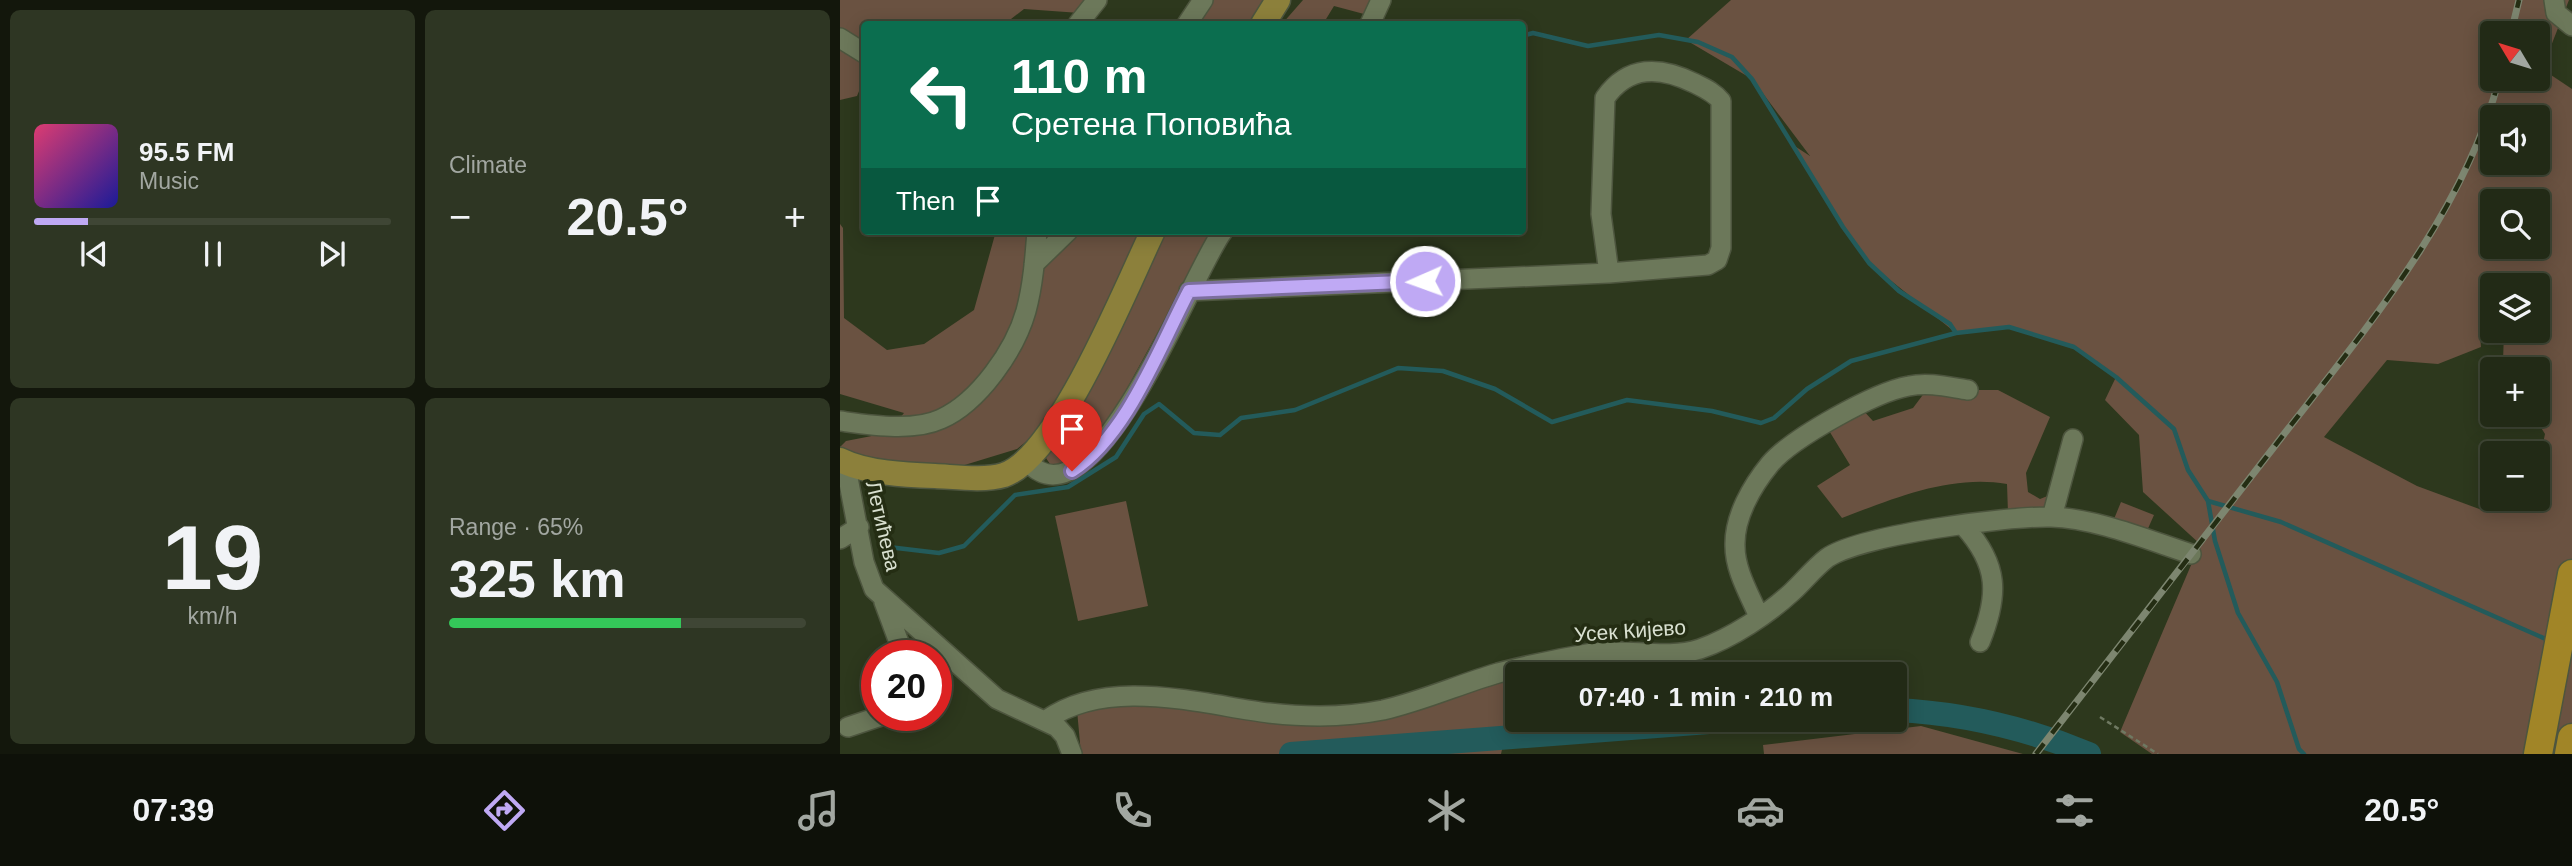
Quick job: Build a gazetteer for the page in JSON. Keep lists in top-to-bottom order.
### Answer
{
  "streets": {
    "street": ["Летићева", "Усек Кијево"]
  },
  "crossings": [
    ["Летићева", "Усек Кијево"]
  ],
  "north": "top left",
  "page": {
    "tile": [
      "Climate",
      ["19", "km/h"],
      ["Range · 65%", "325 km"]
    ],
    "map_buttons": ["+", "−"],
    "turn": ["110 m", "Сретена Поповића"],
    "song": ["95.5 FM", "Music"],
    "then": "Then",
    "heat": ["−", "20.5°", "+"],
    "limit": "20",
    "trip": "07:40 · 1 min · 210 m",
    "tabs": ["07:39", "20.5°"]
  }
}
